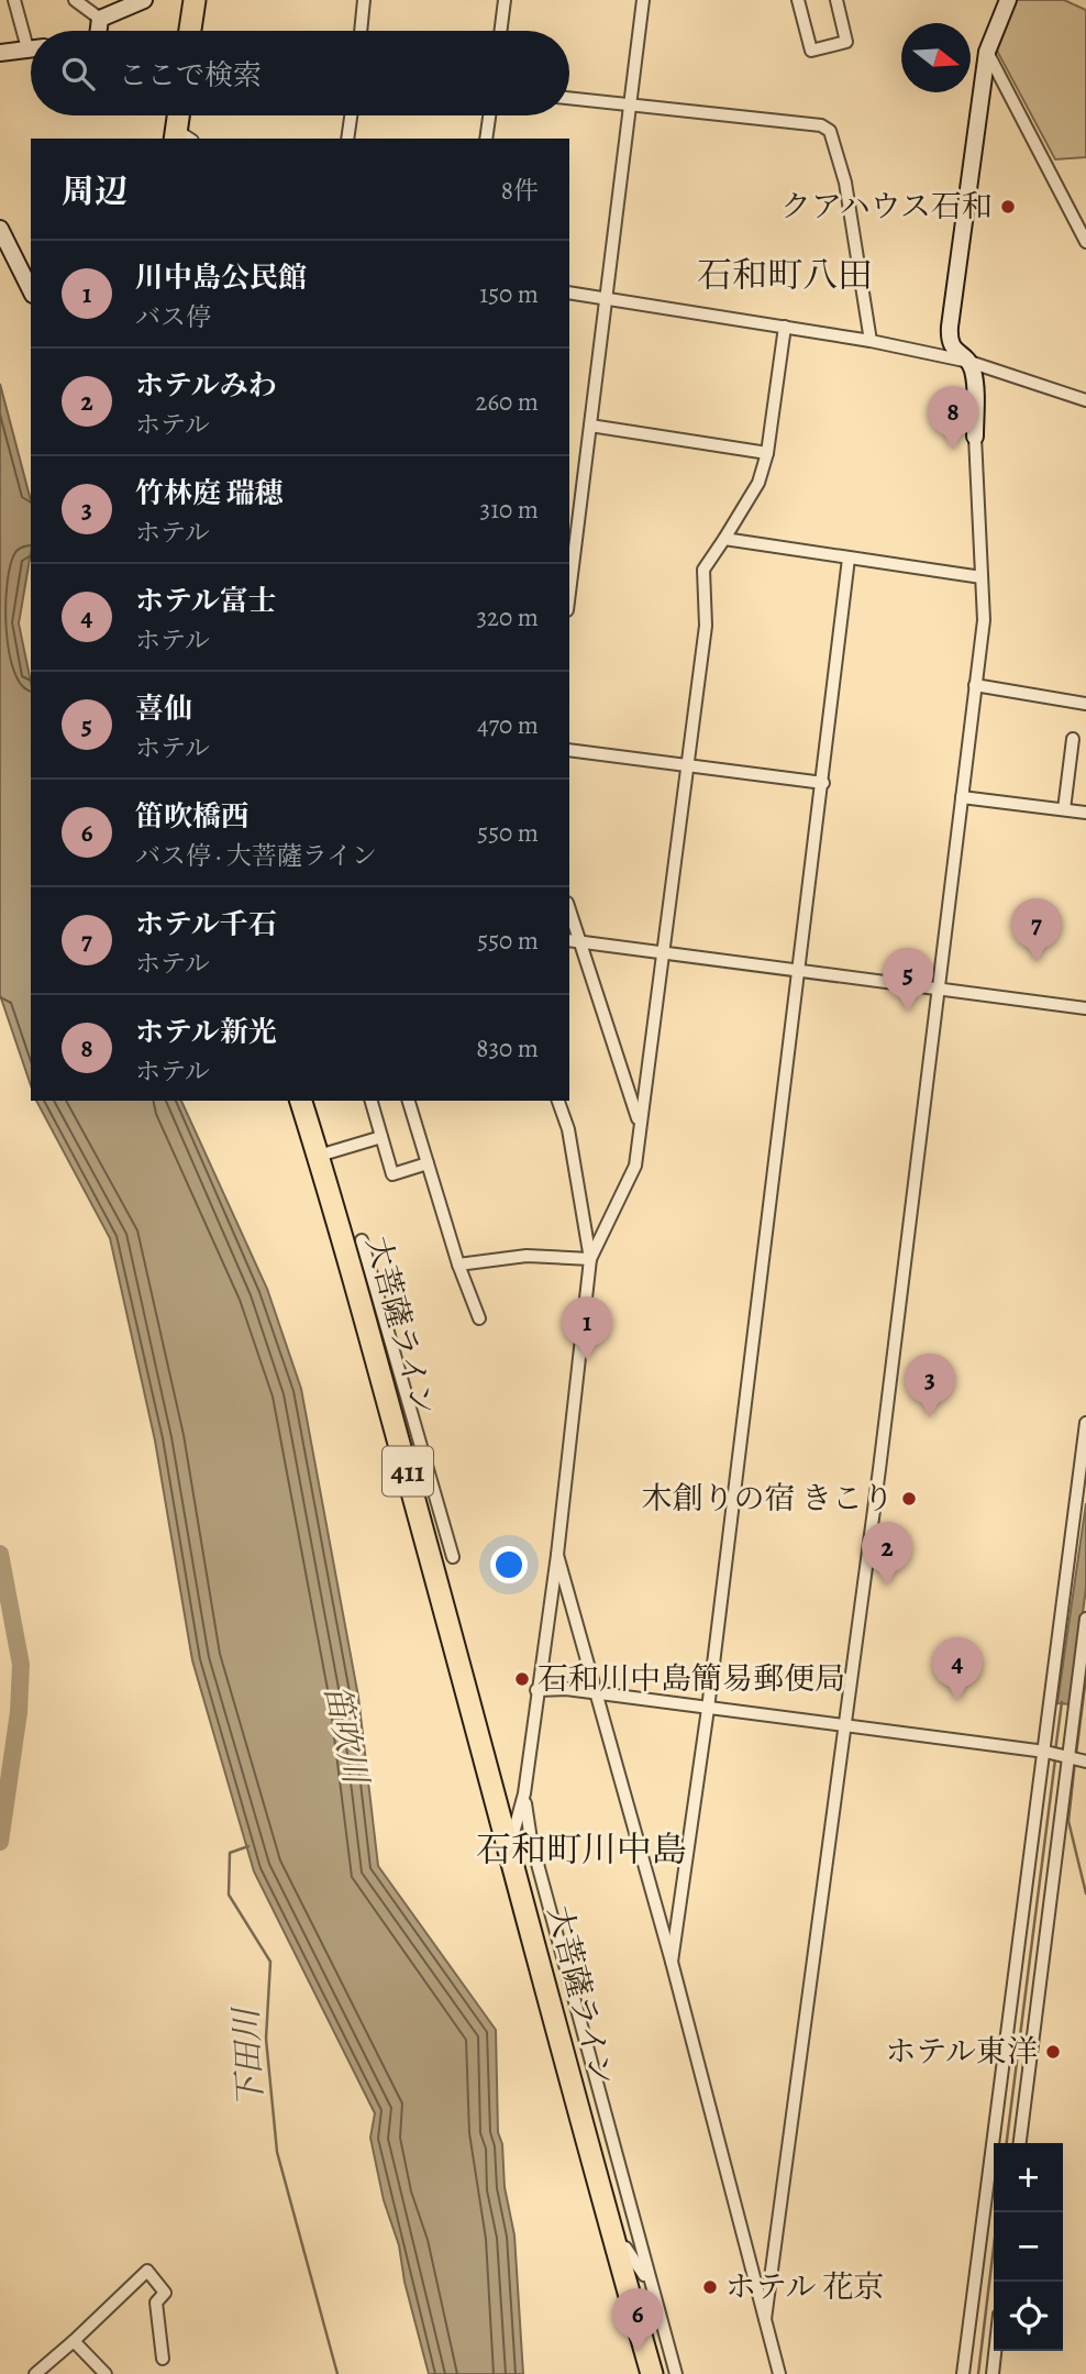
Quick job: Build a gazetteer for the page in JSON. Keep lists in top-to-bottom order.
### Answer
{
  "streets": {
    "highway": ["大菩薩ライン", "411"]
  },
  "districts": ["石和町八田", "石和町川中島"],
  "water": ["笛吹川", "下田川"],
  "places": [
    "クアハウス石和",
    "木創りの宿 きこり",
    "石和川中島簡易郵便局",
    "ホテル東洋",
    "ホテル 花京"
  ],
  "north": "right",
  "page": {
    "search": "ここで検索",
    "heading": ["周辺", "8件"],
    "list": [
      {
        "mark": "1",
        "name": "川中島公民館",
        "note": "バス停",
        "value": "150 m"
      },
      {
        "mark": "2",
        "name": "ホテルみわ",
        "note": "ホテル",
        "value": "260 m"
      },
      {
        "mark": "3",
        "name": "竹林庭 瑞穂",
        "note": "ホテル",
        "value": "310 m"
      },
      {
        "mark": "4",
        "name": "ホテル富士",
        "note": "ホテル",
        "value": "320 m"
      },
      {
        "mark": "5",
        "name": "喜仙",
        "note": "ホテル",
        "value": "470 m"
      },
      {
        "mark": "6",
        "name": "笛吹橋西",
        "note": "バス停 · 大菩薩ライン",
        "value": "550 m"
      },
      {
        "mark": "7",
        "name": "ホテル千石",
        "note": "ホテル",
        "value": "550 m"
      },
      {
        "mark": "8",
        "name": "ホテル新光",
        "note": "ホテル",
        "value": "830 m"
      }
    ],
    "pins": [
      "8",
      "7",
      "5",
      "1",
      "3",
      "2",
      "4",
      "6"
    ],
    "map_buttons": ["+", "−"]
  }
}
